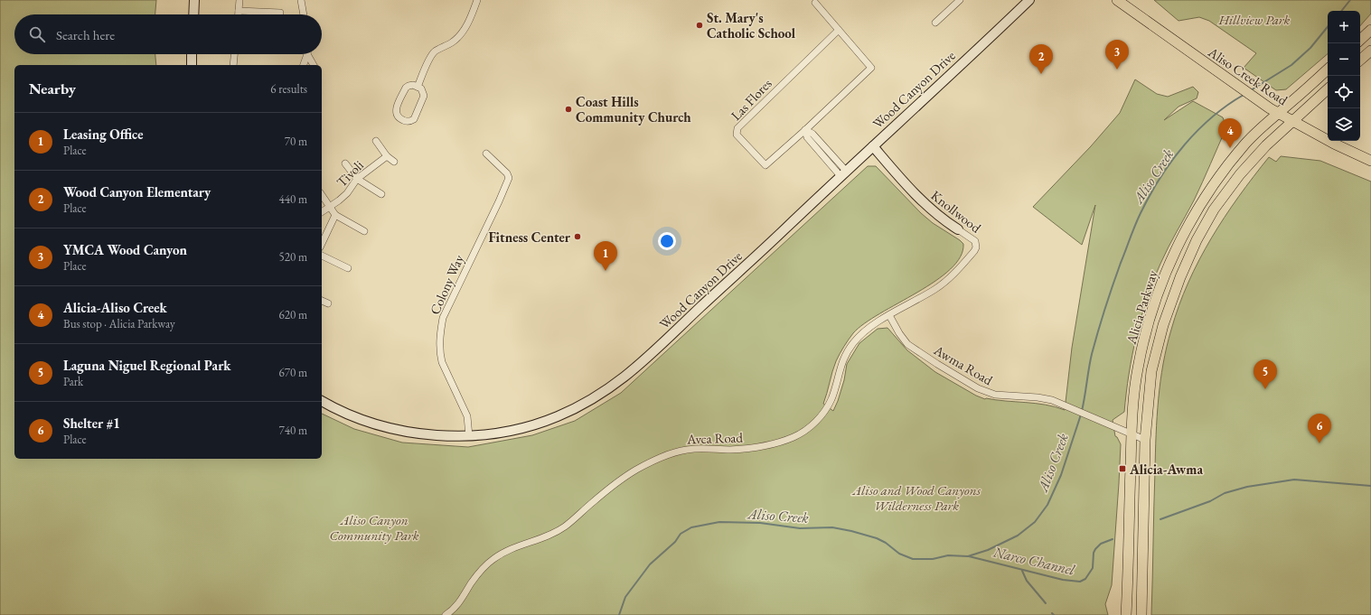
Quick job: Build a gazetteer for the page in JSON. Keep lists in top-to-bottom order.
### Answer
{
  "streets": {
    "main road": [
      "Aliso Creek Road",
      "Wood Canyon Drive",
      "Knollwood",
      "Alicia Parkway"
    ],
    "street": [
      "Las Flores",
      "Tivoli",
      "Colony Way",
      "Awma Road",
      "Avca Road"
    ]
  },
  "crossings": [
    ["Aliso Creek Road", "Alicia Parkway"],
    ["Wood Canyon Drive", "Knollwood"],
    ["Wood Canyon Drive", "Colony Way"],
    ["Knollwood", "Awma Road"],
    ["Knollwood", "Avca Road"],
    ["Alicia Parkway", "Awma Road"],
    ["Awma Road", "Avca Road"]
  ],
  "water": ["Aliso Creek", "Narco Channel"],
  "parks": ["Hillview Park", "Aliso and Wood Canyons Wilderness Park", "Aliso Canyon Community Park"],
  "places": {
    "other": ["St. Mary's Catholic School", "Coast Hills Community Church", "Fitness Center"],
    "transit": ["Alicia-Awma"]
  },
  "page": {
    "map_buttons": ["+", "−"],
    "search": "Search here",
    "pins": [
      "3",
      "2",
      "4",
      "1",
      "5",
      "6"
    ],
    "heading": ["Nearby", "6 results"],
    "list": [
      {
        "mark": "1",
        "name": "Leasing Office",
        "note": "Place",
        "value": "70 m"
      },
      {
        "mark": "2",
        "name": "Wood Canyon Elementary",
        "note": "Place",
        "value": "440 m"
      },
      {
        "mark": "3",
        "name": "YMCA Wood Canyon",
        "note": "Place",
        "value": "520 m"
      },
      {
        "mark": "4",
        "name": "Alicia-Aliso Creek",
        "note": "Bus stop · Alicia Parkway",
        "value": "620 m"
      },
      {
        "mark": "5",
        "name": "Laguna Niguel Regional Park",
        "note": "Park",
        "value": "670 m"
      },
      {
        "mark": "6",
        "name": "Shelter #1",
        "note": "Place",
        "value": "740 m"
      }
    ]
  }
}
